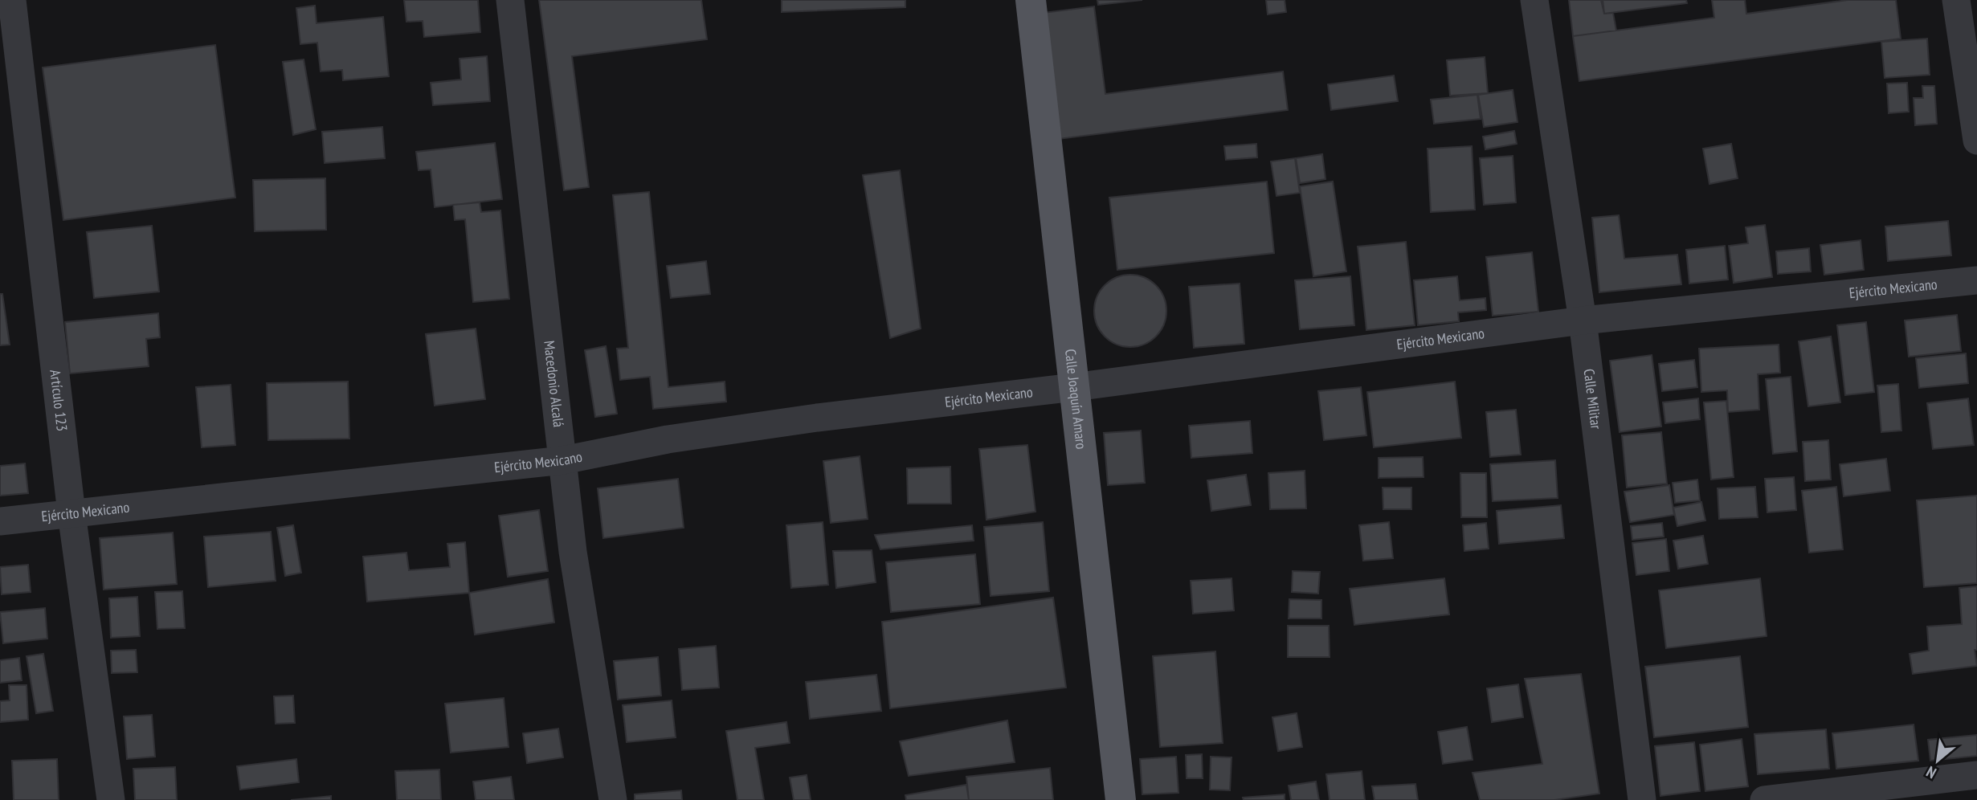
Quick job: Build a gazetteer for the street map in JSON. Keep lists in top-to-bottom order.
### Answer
{
  "streets": {
    "main road": ["Calle Joaquín Amaro"],
    "street": [
      "Ejército Mexicano",
      "Macedonio Alcalá",
      "Calle Militar",
      "Artículo 123"
    ]
  },
  "crossings": [
    ["Ejército Mexicano", "Macedonio Alcalá"],
    ["Ejército Mexicano", "Calle Militar"],
    ["Ejército Mexicano", "Calle Joaquín Amaro"],
    ["Ejército Mexicano", "Artículo 123"]
  ],
  "north": "bottom left"
}
